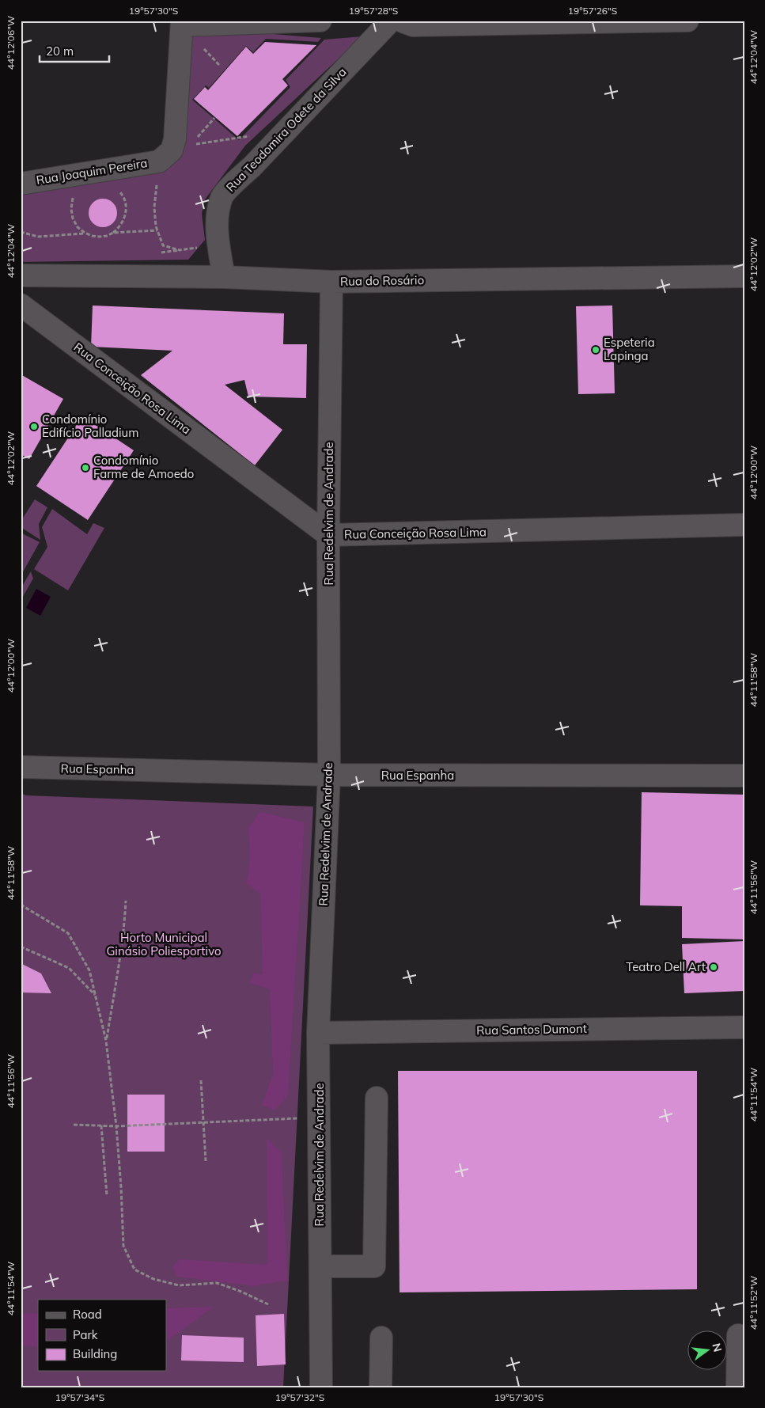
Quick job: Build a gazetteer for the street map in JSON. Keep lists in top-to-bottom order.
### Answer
{
  "streets": {
    "street": [
      "Rua Teodomira Odete da Silva",
      "Rua Joaquim Pereira",
      "Rua do Rosário",
      "Rua Conceição Rosa Lima",
      "Rua Redelvim de Andrade",
      "Rua Espanha",
      "Rua Santos Dumont"
    ]
  },
  "crossings": [
    ["Rua Teodomira Odete da Silva", "Rua do Rosário"],
    ["Rua do Rosário", "Rua Redelvim de Andrade"],
    ["Rua Conceição Rosa Lima", "Rua Redelvim de Andrade"],
    ["Rua Redelvim de Andrade", "Rua Espanha"],
    ["Rua Redelvim de Andrade", "Rua Santos Dumont"]
  ],
  "parks": ["Horto Municipal Ginásio Poliesportivo"],
  "places": [
    "Espeteria Lapinga",
    "Condomínio Edifício Palladium",
    "Condomínio Farme de Amoedo",
    "Teatro Dell Art"
  ],
  "legend": ["Road", "Park", "Building"],
  "scale_bar": "20 m",
  "north": "right",
  "coordinates": [
    "19°57'30\"S",
    "19°57'28\"S",
    "19°57'26\"S",
    "44°12'06\"W",
    "44°12'04\"W",
    "44°12'02\"W",
    "44°12'00\"W",
    "44°11'58\"W",
    "44°11'56\"W",
    "44°11'54\"W",
    "44°11'52\"W",
    "19°57'34\"S",
    "19°57'32\"S"
  ]
}
